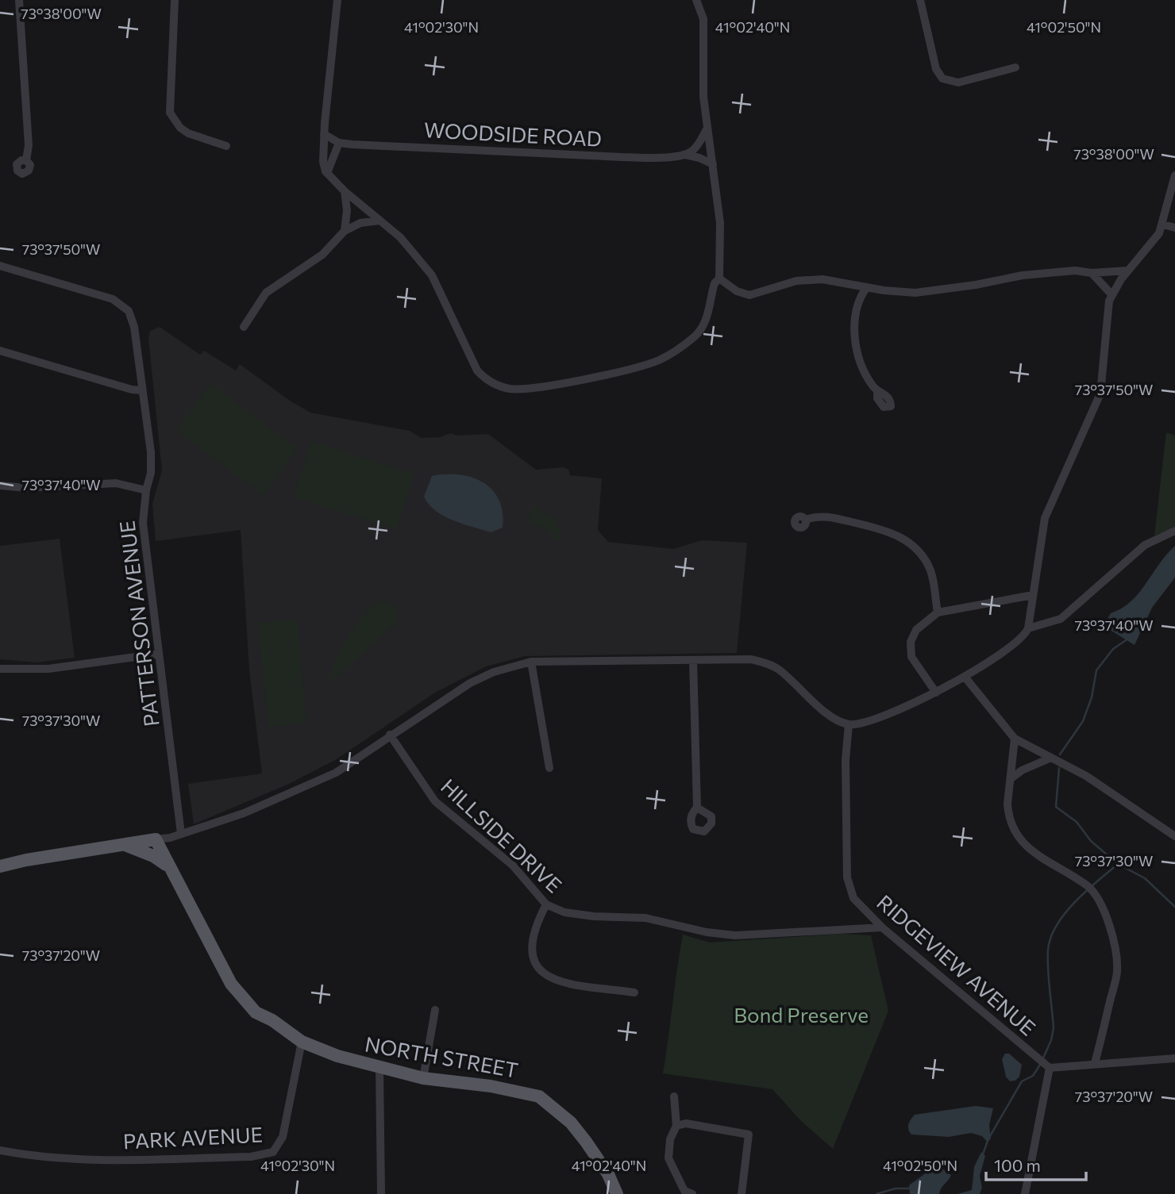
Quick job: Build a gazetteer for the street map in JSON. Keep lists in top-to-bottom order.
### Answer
{
  "streets": {
    "main road": ["NORTH STREET"],
    "street": [
      "WOODSIDE ROAD",
      "PATTERSON AVENUE",
      "HILLSIDE DRIVE",
      "RIDGEVIEW AVENUE",
      "PARK AVENUE"
    ]
  },
  "crossings": [
    ["HILLSIDE DRIVE", "RIDGEVIEW AVENUE"],
    ["NORTH STREET", "PARK AVENUE"]
  ],
  "parks": ["Bond Preserve"],
  "scale_bar": "100 m",
  "coordinates": [
    "73°38'00\"W",
    "41°02'30\"N",
    "41°02'40\"N",
    "41°02'50\"N",
    "73°37'50\"W",
    "73°37'40\"W",
    "73°37'30\"W",
    "73°37'20\"W"
  ]
}
